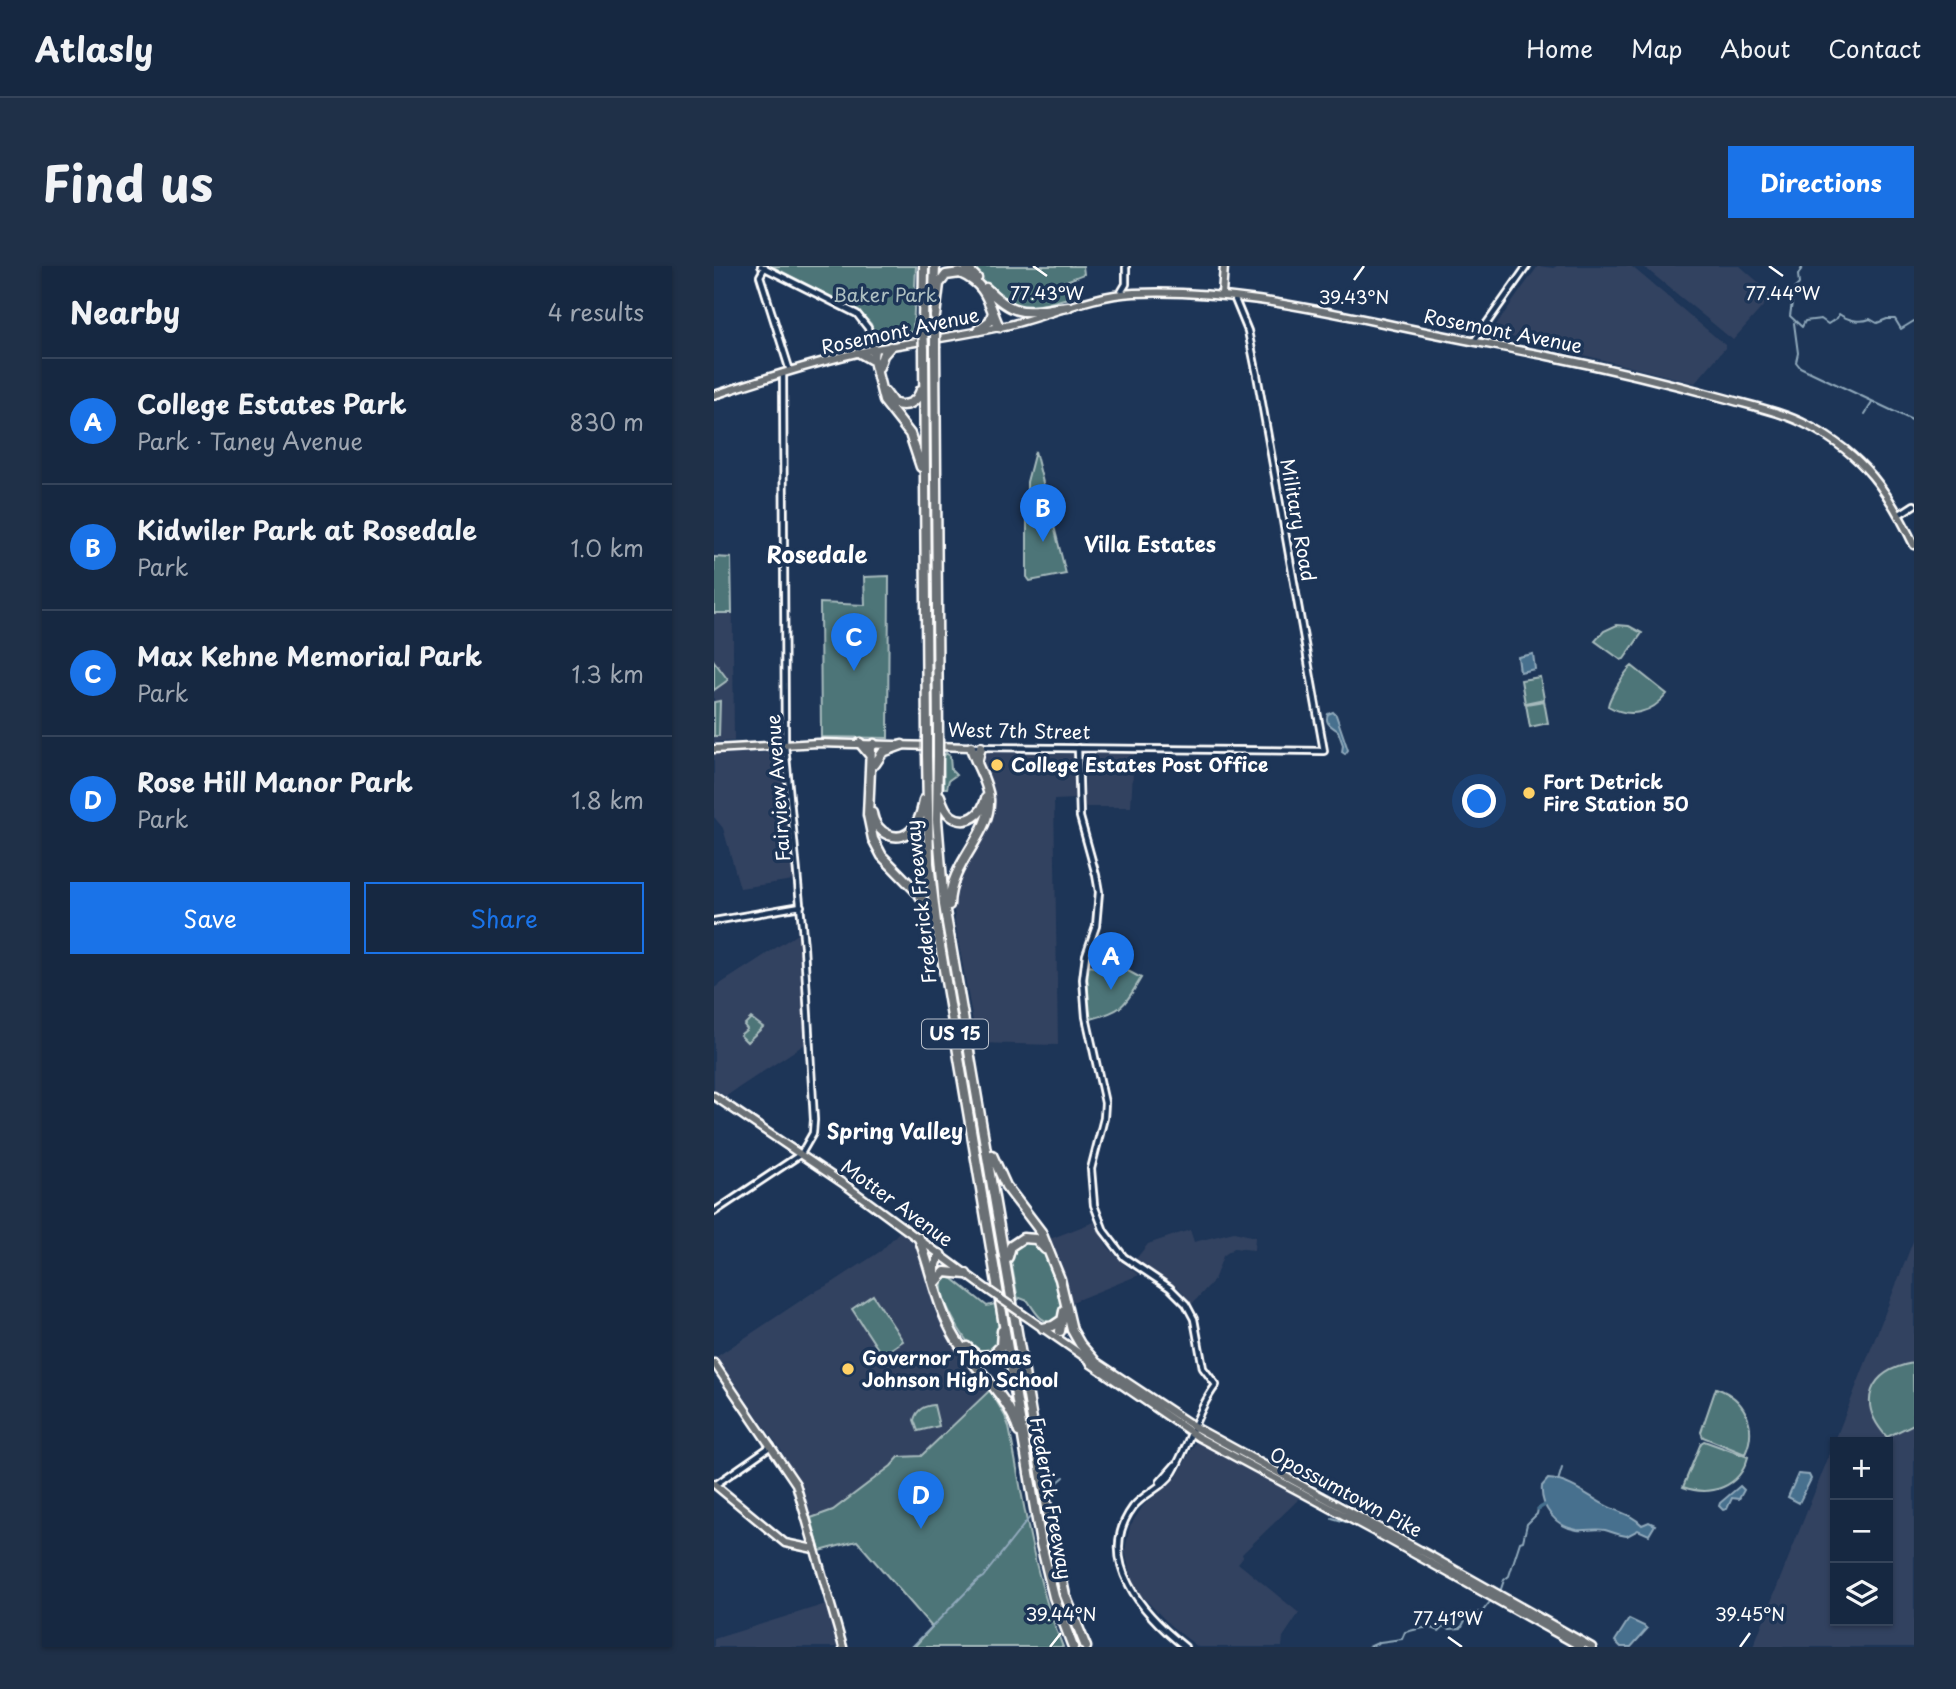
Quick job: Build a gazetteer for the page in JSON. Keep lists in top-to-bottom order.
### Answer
{
  "streets": {
    "highway": ["Frederick Freeway", "US 15"],
    "main road": [
      "Rosemont Avenue",
      "West 7th Street",
      "Motter Avenue",
      "Opossumtown Pike"
    ],
    "street": ["Military Road", "Fairview Avenue"]
  },
  "crossings": [
    ["Rosemont Avenue", "Military Road"],
    ["Rosemont Avenue", "Fairview Avenue"],
    ["Military Road", "West 7th Street"],
    ["West 7th Street", "Fairview Avenue"],
    ["Fairview Avenue", "Motter Avenue"],
    ["Frederick Freeway", "US 15"],
    ["Motter Avenue", "Opossumtown Pike"]
  ],
  "districts": ["Villa Estates", "Rosedale", "Spring Valley"],
  "parks": ["Baker Park"],
  "places": ["College Estates Post Office", "Fort Detrick Fire Station 50", "Governor Thomas Johnson High School"],
  "page": {
    "header": "Atlasly",
    "nav": [
      "Home",
      "Map",
      "About",
      "Contact"
    ],
    "title": "Find us",
    "buttons": [
      "Directions",
      ["Save", "Share"]
    ],
    "heading": ["Nearby", "4 results"],
    "list": [
      {
        "mark": "A",
        "name": "College Estates Park",
        "note": "Park · Taney Avenue",
        "value": "830 m"
      },
      {
        "mark": "B",
        "name": "Kidwiler Park at Rosedale",
        "note": "Park",
        "value": "1.0 km"
      },
      {
        "mark": "C",
        "name": "Max Kehne Memorial Park",
        "note": "Park",
        "value": "1.3 km"
      },
      {
        "mark": "D",
        "name": "Rose Hill Manor Park",
        "note": "Park",
        "value": "1.8 km"
      }
    ],
    "pins": [
      "B",
      "C",
      "A",
      "D"
    ],
    "map_buttons": ["+", "−"]
  },
  "coordinates": [
    "77.43°W",
    "77.44°W",
    "39.43°N",
    "39.44°N",
    "39.45°N",
    "77.41°W"
  ]
}
